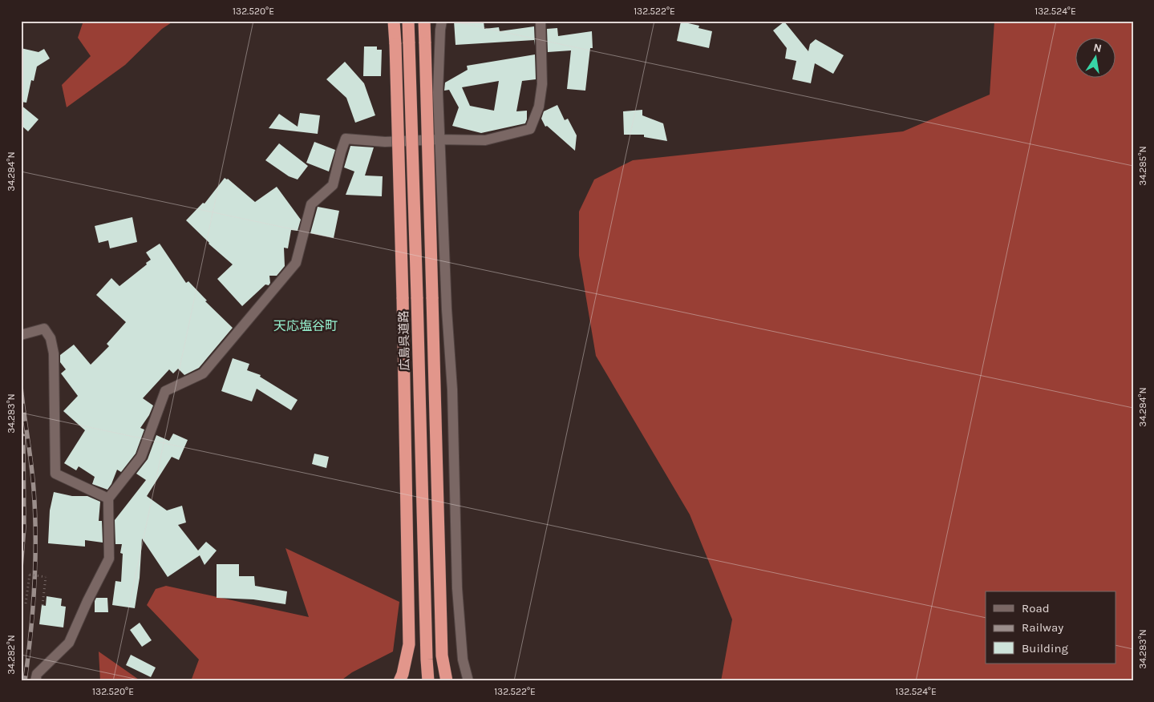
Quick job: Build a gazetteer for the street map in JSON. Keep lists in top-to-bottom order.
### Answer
{
  "streets": {
    "highway": ["広島呉道路"]
  },
  "districts": ["天応塩谷町"],
  "legend": ["Road", "Railway", "Building"],
  "north": "top",
  "coordinates": [
    "132.520°E",
    "132.522°E",
    "132.524°E",
    "34.285°N",
    "34.284°N",
    "34.283°N",
    "34.282°N"
  ]
}
